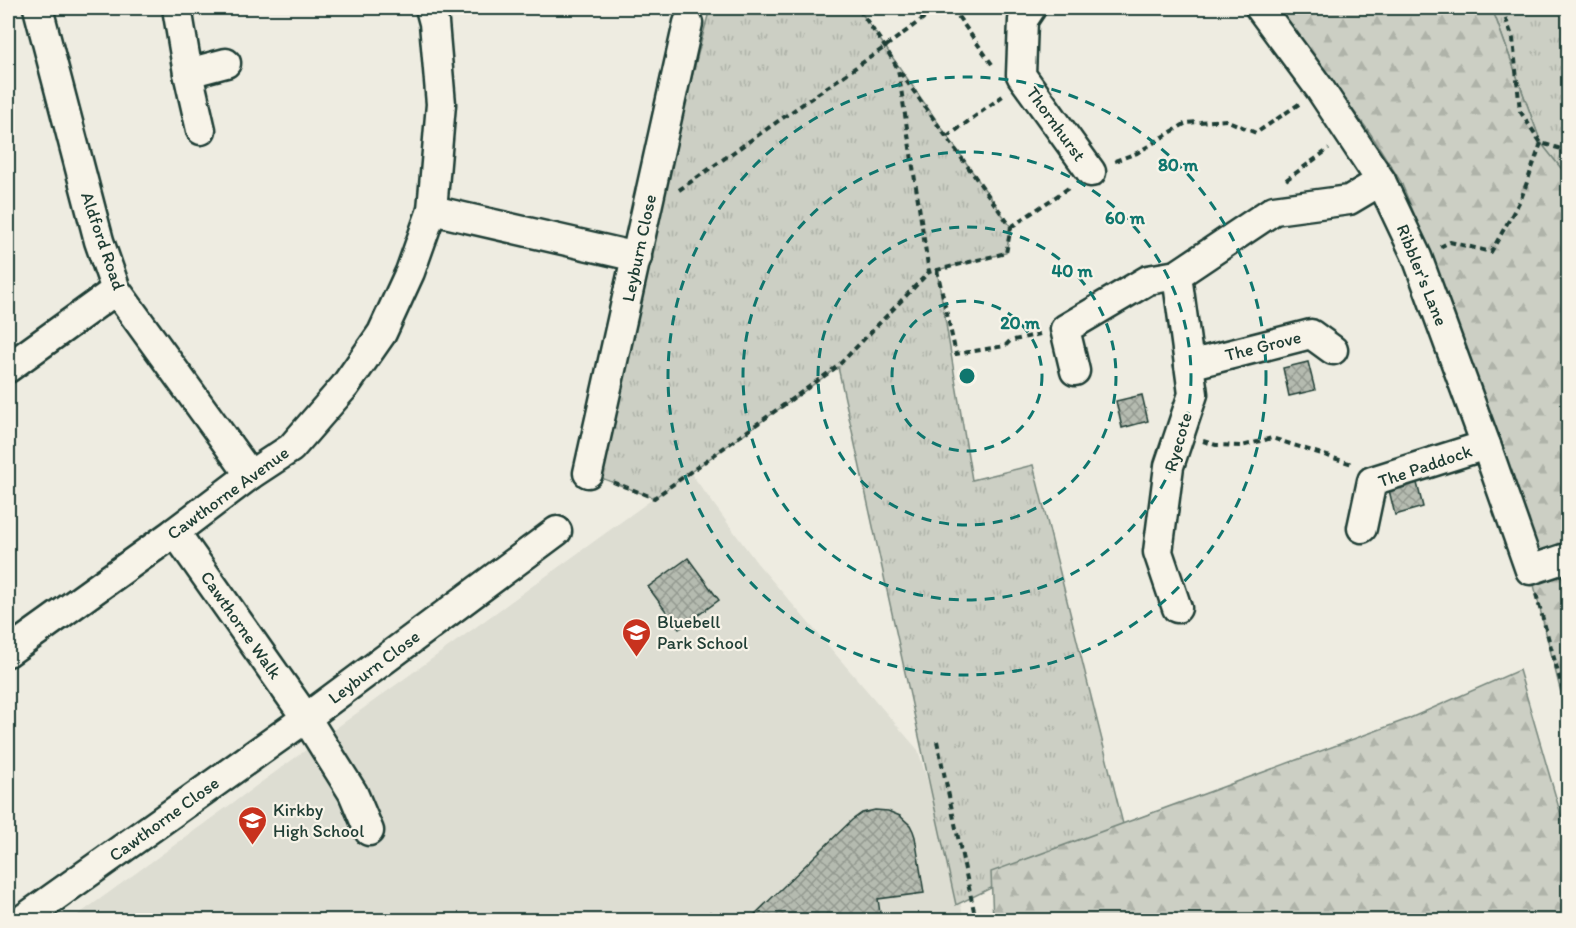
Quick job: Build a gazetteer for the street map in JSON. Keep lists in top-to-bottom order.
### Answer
{
  "streets": {
    "street": [
      "Thornhurst",
      "Aldford Road",
      "Leyburn Close",
      "Ribbler's Lane",
      "The Grove",
      "Ryecote",
      "The Paddock",
      "Cawthorne Avenue",
      "Cawthorne Walk",
      "Cawthorne Close"
    ]
  },
  "crossings": [
    ["Aldford Road", "Cawthorne Avenue"],
    ["Leyburn Close", "Cawthorne Walk"],
    ["Leyburn Close", "Cawthorne Close"],
    ["Ribbler's Lane", "The Paddock"],
    ["The Grove", "Ryecote"],
    ["Cawthorne Avenue", "Cawthorne Walk"],
    ["Cawthorne Walk", "Cawthorne Close"]
  ],
  "places": {
    "school or university": ["Bluebell Park School", "Kirkby High School"]
  },
  "rings": [
    "80 m",
    "60 m",
    "40 m",
    "20 m"
  ]
}
